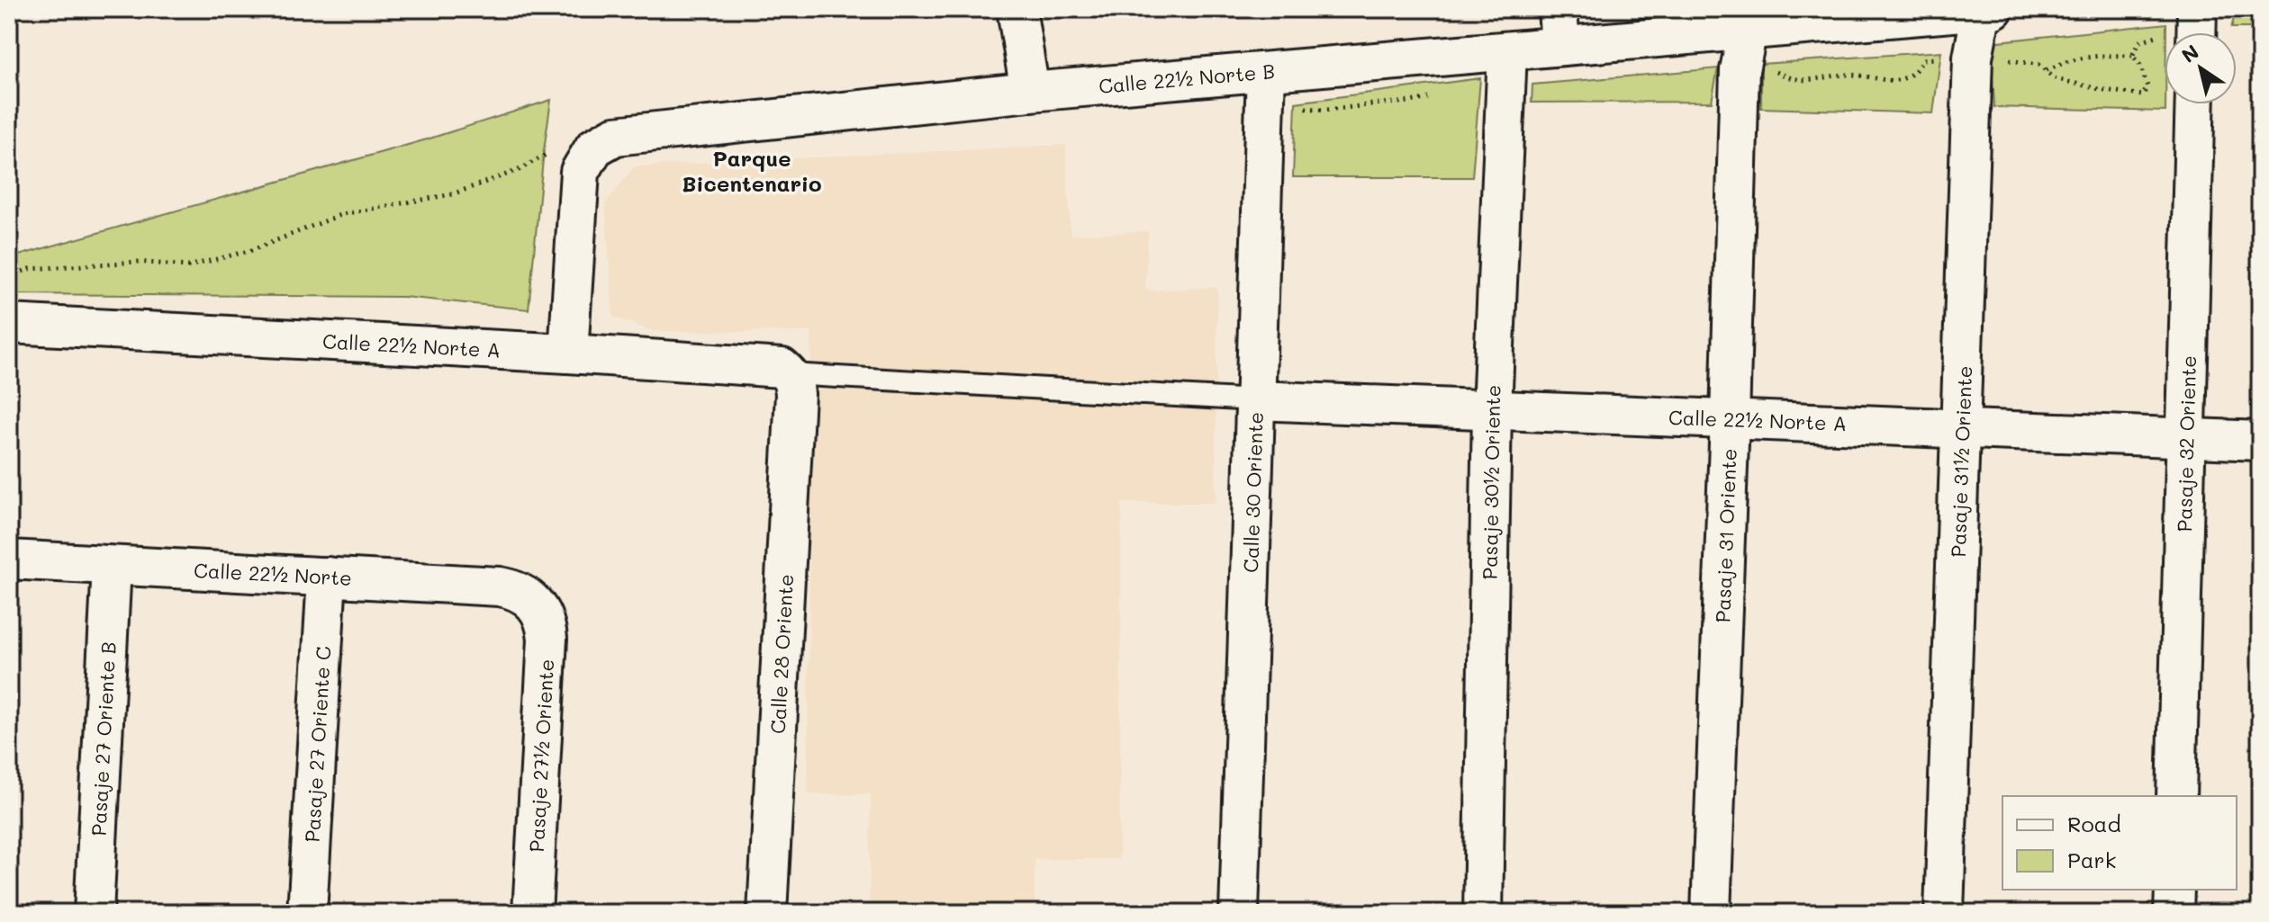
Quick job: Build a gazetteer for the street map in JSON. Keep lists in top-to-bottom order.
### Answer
{
  "streets": {
    "street": [
      "Calle 22½ Norte B",
      "Calle 22½ Norte A",
      "Pasaje 32 Oriente",
      "Pasaje 31½ Oriente",
      "Pasaje 30½ Oriente",
      "Calle 30 Oriente",
      "Pasaje 31 Oriente",
      "Calle 22½ Norte",
      "Calle 28 Oriente",
      "Pasaje 27 Oriente B",
      "Pasaje 27 Oriente C",
      "Pasaje 27½ Oriente"
    ]
  },
  "crossings": [
    ["Calle 22½ Norte B", "Pasaje 31½ Oriente"],
    ["Calle 22½ Norte B", "Pasaje 30½ Oriente"],
    ["Calle 22½ Norte B", "Calle 30 Oriente"],
    ["Calle 22½ Norte B", "Pasaje 31 Oriente"],
    ["Calle 22½ Norte A", "Pasaje 32 Oriente"],
    ["Calle 22½ Norte A", "Pasaje 31½ Oriente"],
    ["Calle 22½ Norte A", "Pasaje 30½ Oriente"],
    ["Calle 22½ Norte A", "Calle 30 Oriente"],
    ["Calle 22½ Norte A", "Pasaje 31 Oriente"],
    ["Calle 22½ Norte A", "Calle 28 Oriente"],
    ["Calle 22½ Norte", "Pasaje 27 Oriente B"],
    ["Calle 22½ Norte", "Pasaje 27 Oriente C"],
    ["Calle 22½ Norte", "Pasaje 27½ Oriente"]
  ],
  "districts": ["Parque Bicentenario"],
  "legend": ["Road", "Park"],
  "north": "top left"
}
